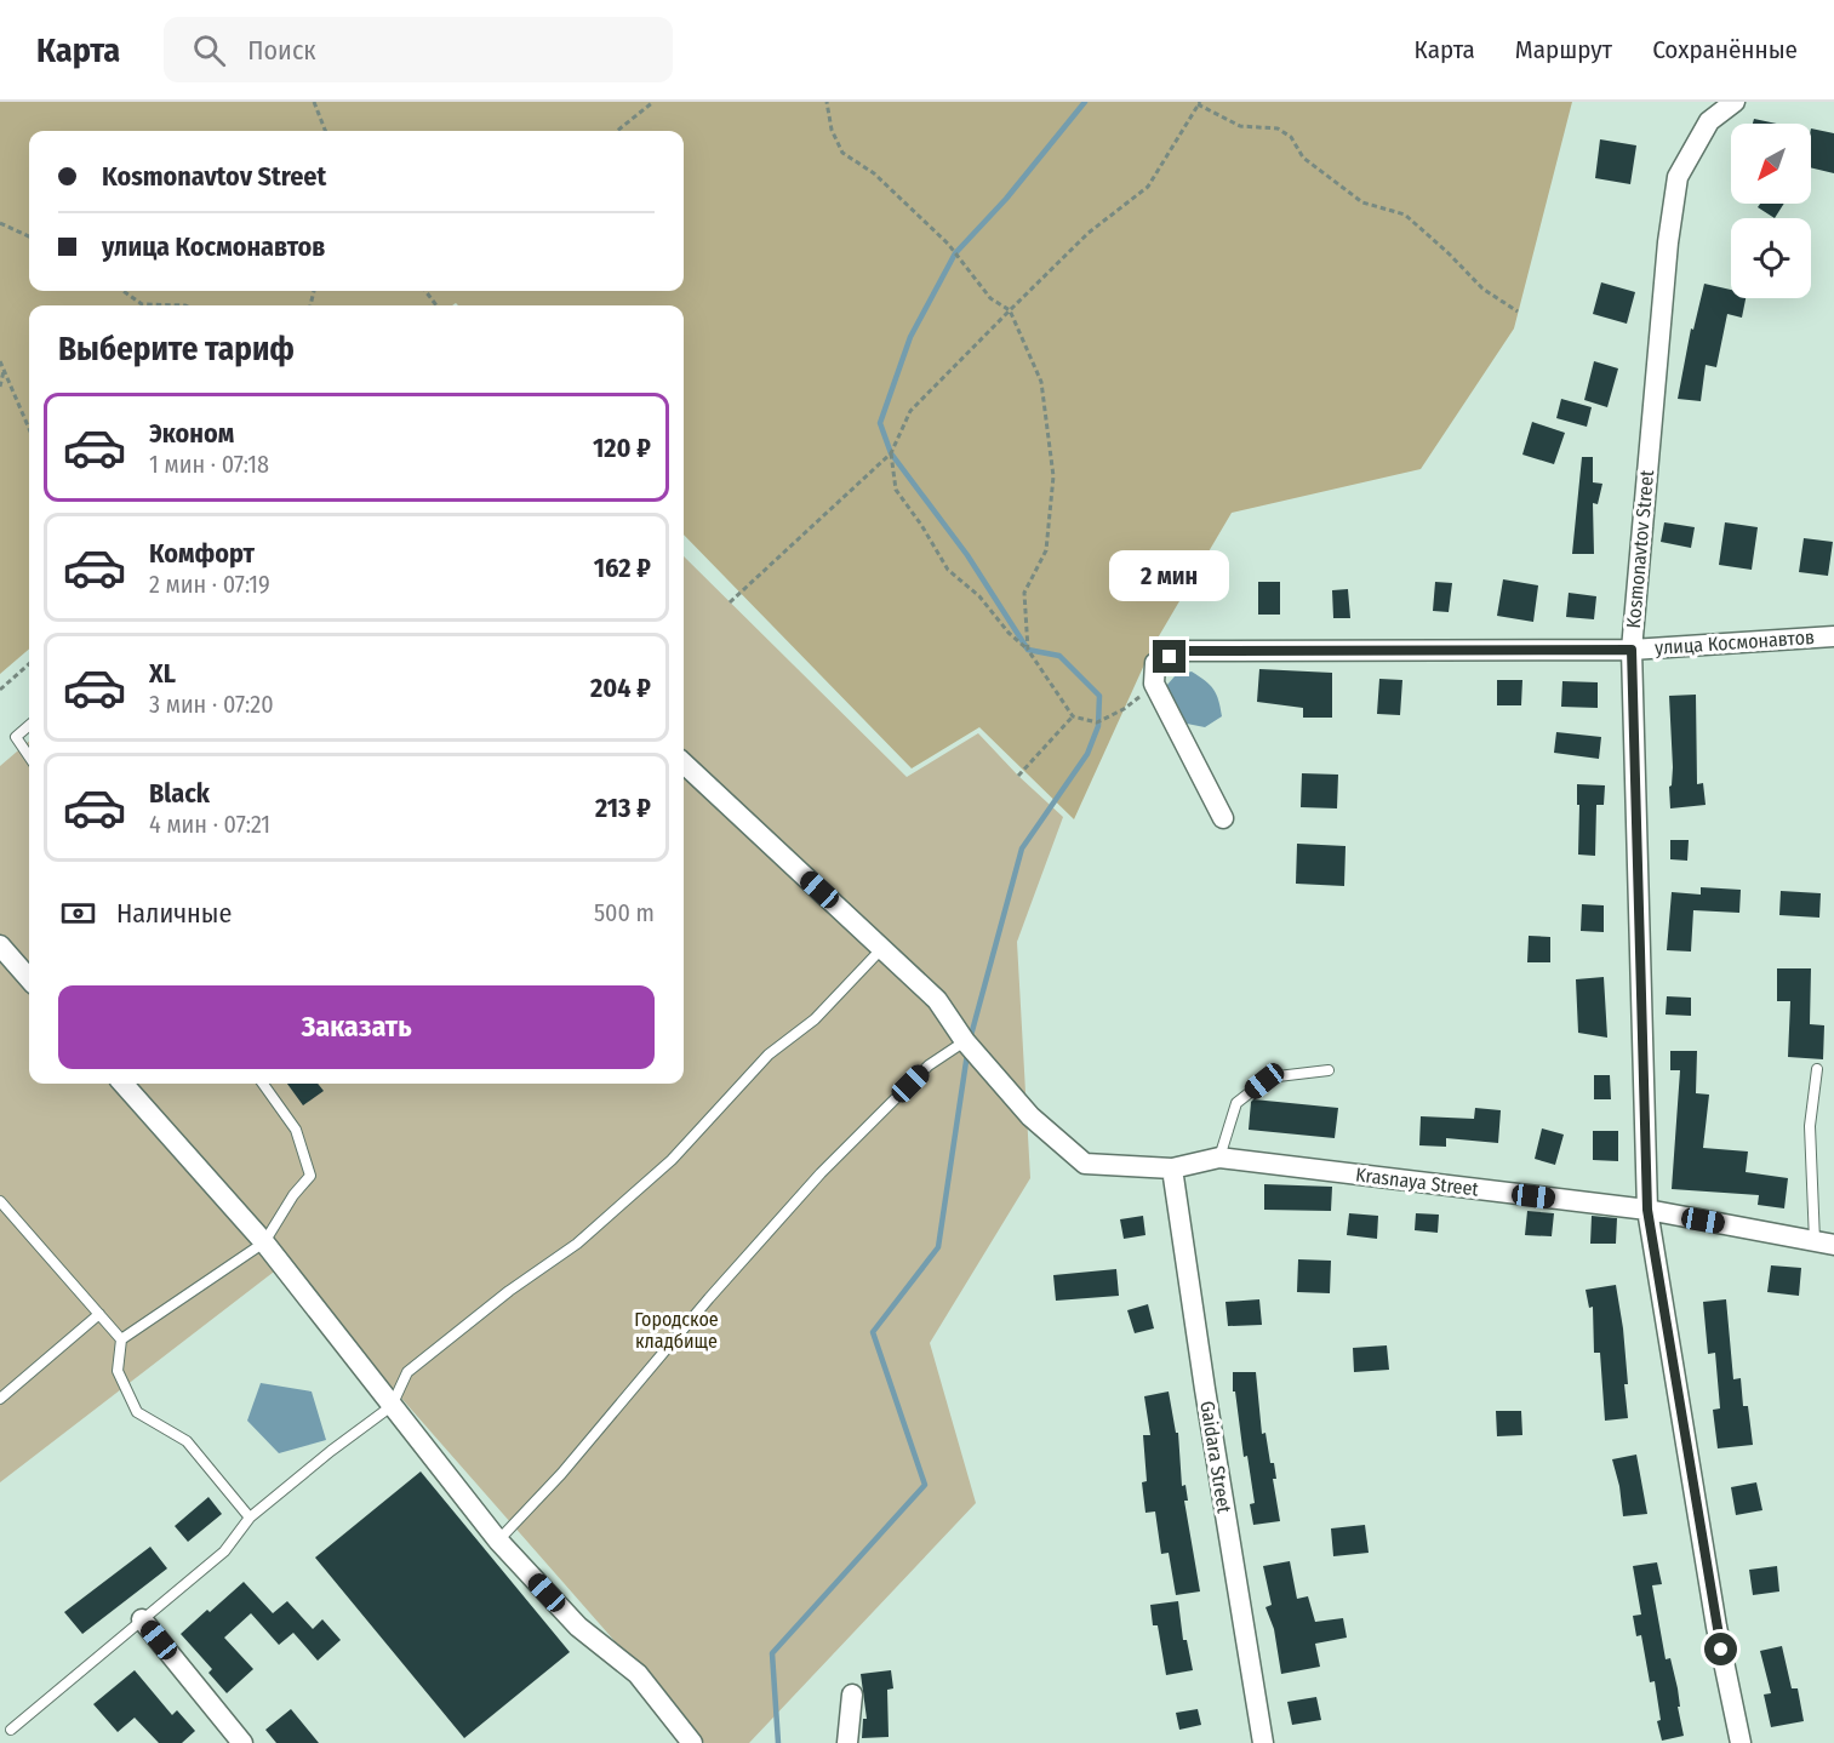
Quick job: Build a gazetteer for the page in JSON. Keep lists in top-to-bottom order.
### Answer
{
  "streets": {
    "street": [
      "Kosmonavtov Street",
      "улица Космонавтов",
      "Krasnaya Street",
      "Gaidara Street"
    ]
  },
  "crossings": [
    ["Kosmonavtov Street", "улица Космонавтов"],
    ["Kosmonavtov Street", "Krasnaya Street"],
    ["Krasnaya Street", "Gaidara Street"]
  ],
  "parks": ["Городское кладбище"],
  "north": "bottom left",
  "page": {
    "header": "Карта",
    "search": "Поиск",
    "nav": ["Карта", "Маршрут", "Сохранённые"],
    "banner": ["Kosmonavtov Street", "улица Космонавтов"],
    "heading": "Выберите тариф",
    "list": [
      {
        "name": "Эконом",
        "note": "1 мин · 07:18",
        "value": "120 ₽"
      },
      {
        "name": "Комфорт",
        "note": "2 мин · 07:19",
        "value": "162 ₽"
      },
      {
        "name": "XL",
        "note": "3 мин · 07:20",
        "value": "204 ₽"
      },
      {
        "name": "Black",
        "note": "4 мин · 07:21",
        "value": "213 ₽"
      }
    ],
    "bubble": "2 мин",
    "pay": ["Наличные", "500 m"],
    "buttons": "Заказать"
  }
}
